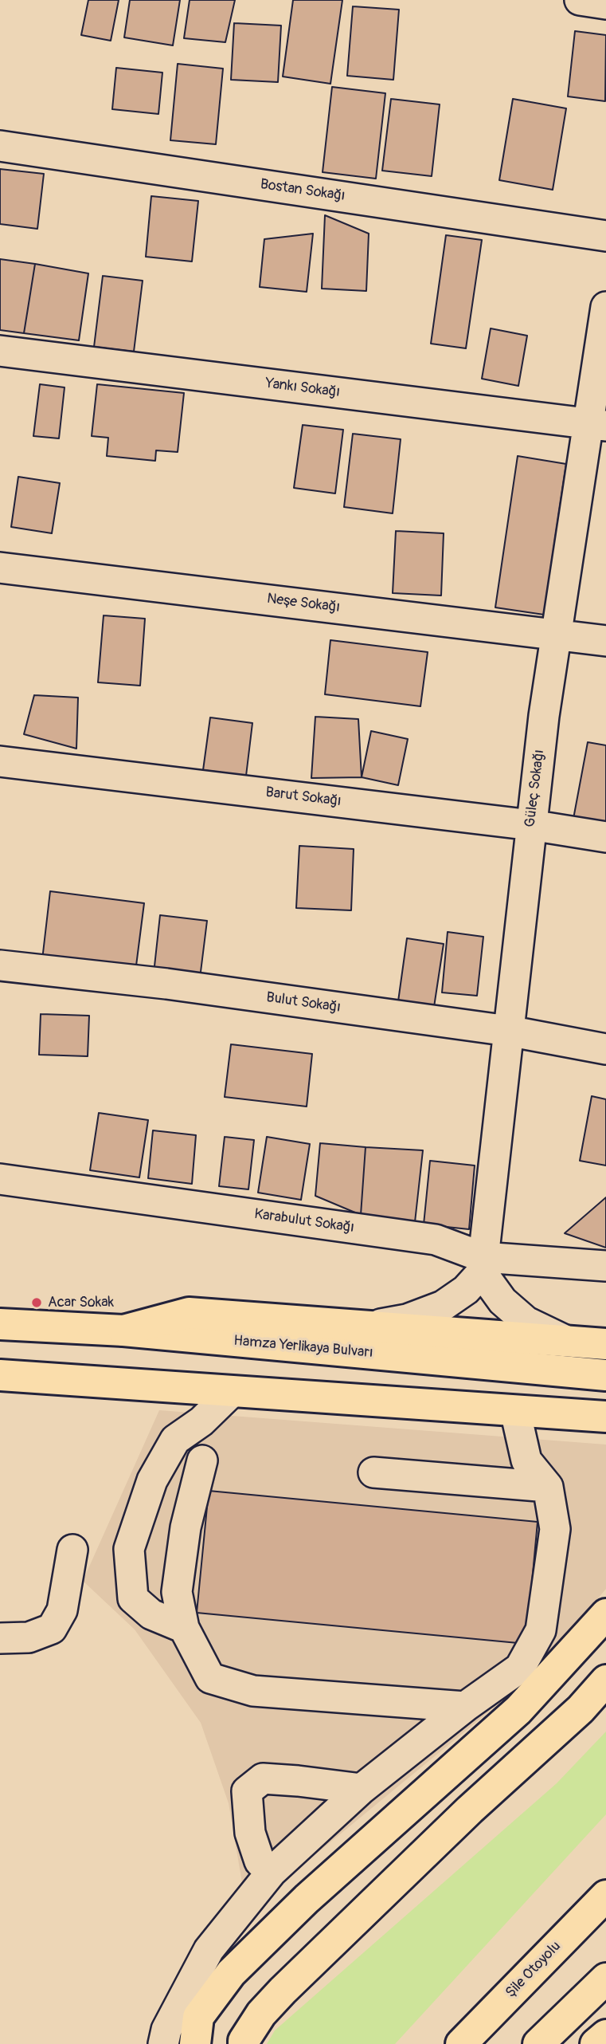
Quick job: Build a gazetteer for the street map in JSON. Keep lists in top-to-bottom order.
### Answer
{
  "streets": {
    "main road": ["Hamza Yerlikaya Bulvarı", "Şile Otoyolu"],
    "street": [
      "Bostan Sokağı",
      "Yankı Sokağı",
      "Neşe Sokağı",
      "Güleç Sokağı",
      "Barut Sokağı",
      "Bulut Sokağı",
      "Karabulut Sokağı"
    ]
  },
  "crossings": [
    ["Yankı Sokağı", "Güleç Sokağı"],
    ["Neşe Sokağı", "Güleç Sokağı"],
    ["Güleç Sokağı", "Barut Sokağı"],
    ["Güleç Sokağı", "Bulut Sokağı"],
    ["Güleç Sokağı", "Karabulut Sokağı"]
  ],
  "places": ["Acar Sokak"]
}
